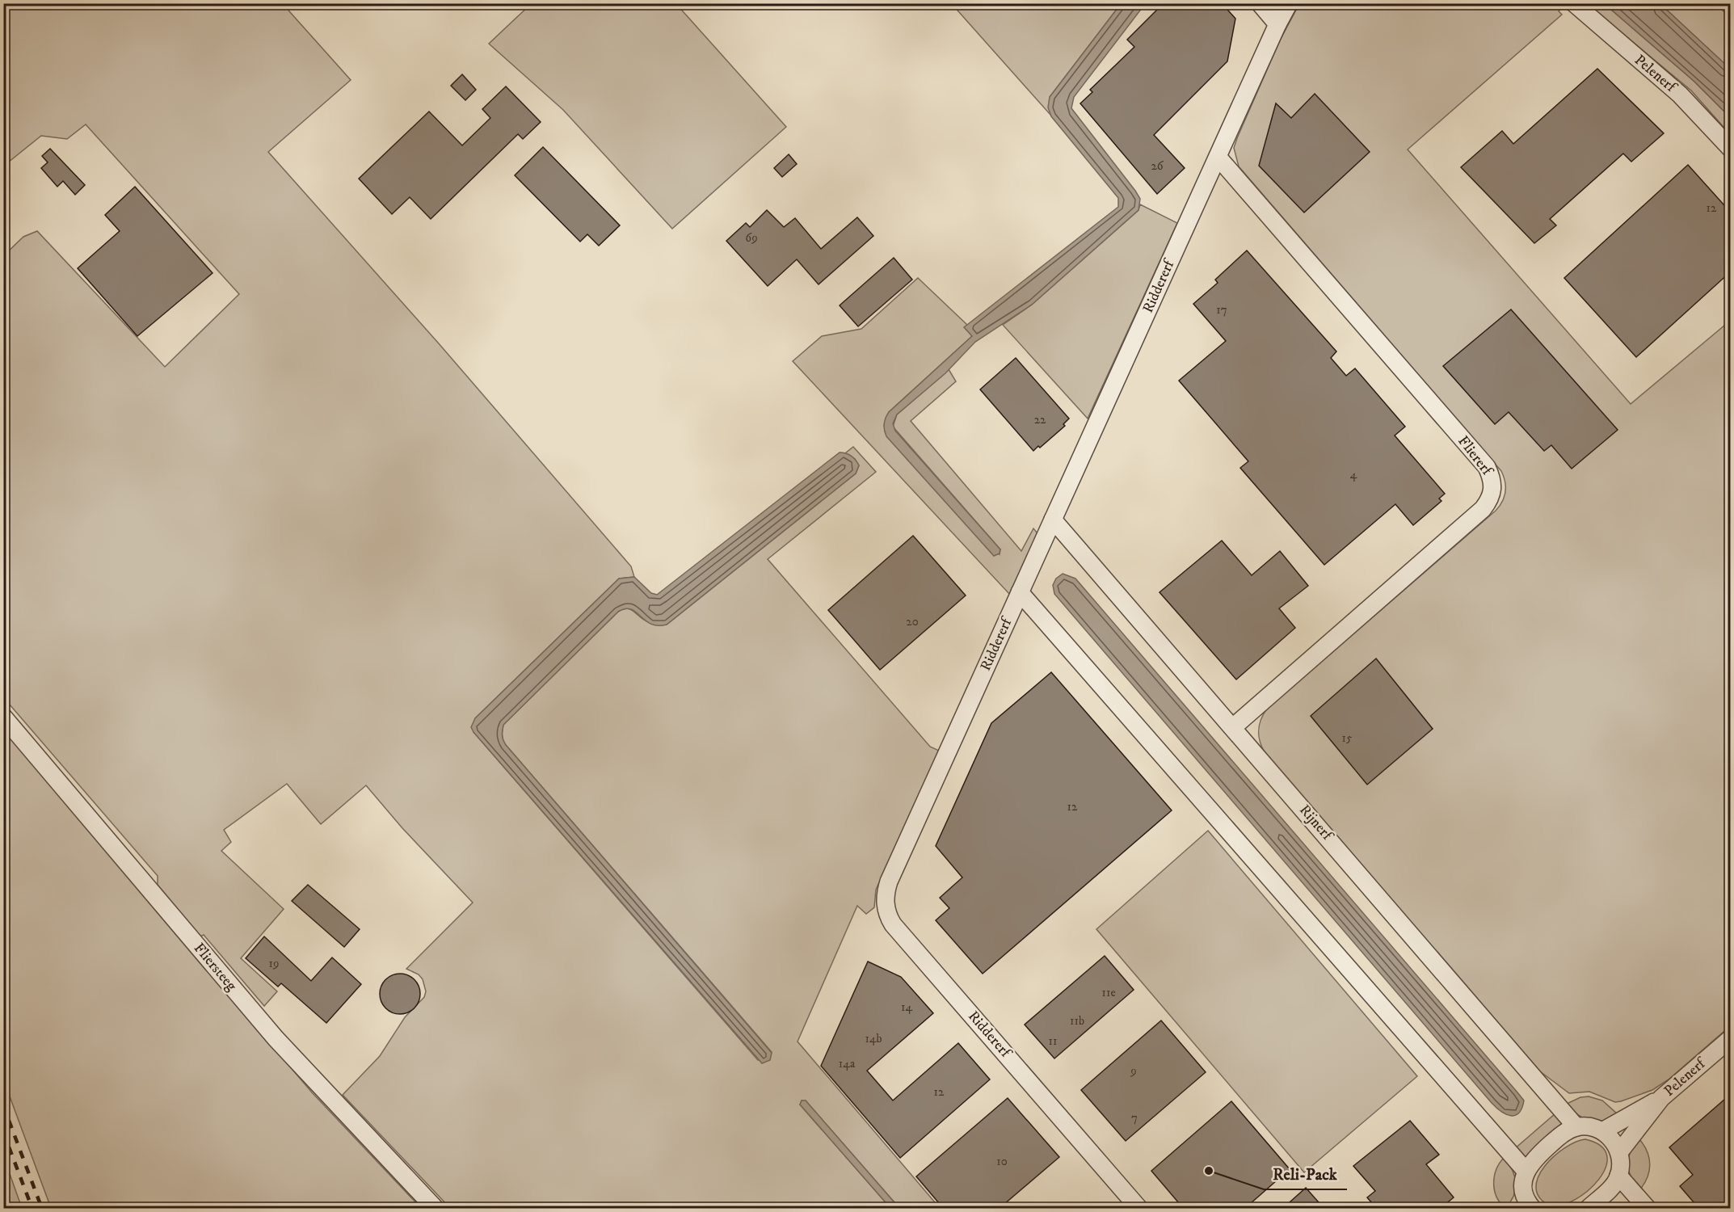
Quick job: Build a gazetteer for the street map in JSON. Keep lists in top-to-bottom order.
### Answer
{
  "streets": {
    "street": [
      "Pelenerf",
      "Riddererf",
      "Fliererf",
      "Rijnerf",
      "Fliersteeg"
    ]
  },
  "crossings": [
    ["Riddererf", "Fliererf"],
    ["Riddererf", "Rijnerf"],
    ["Fliererf", "Rijnerf"]
  ],
  "places": ["Reli-Pack"],
  "house_numbers": [
    "26",
    "12",
    "69",
    "17",
    "22",
    "4",
    "20",
    "15",
    "12",
    "19",
    "11e",
    "14",
    "11b",
    "14b",
    "11",
    "14a",
    "9",
    "12",
    "7",
    "10"
  ]
}
